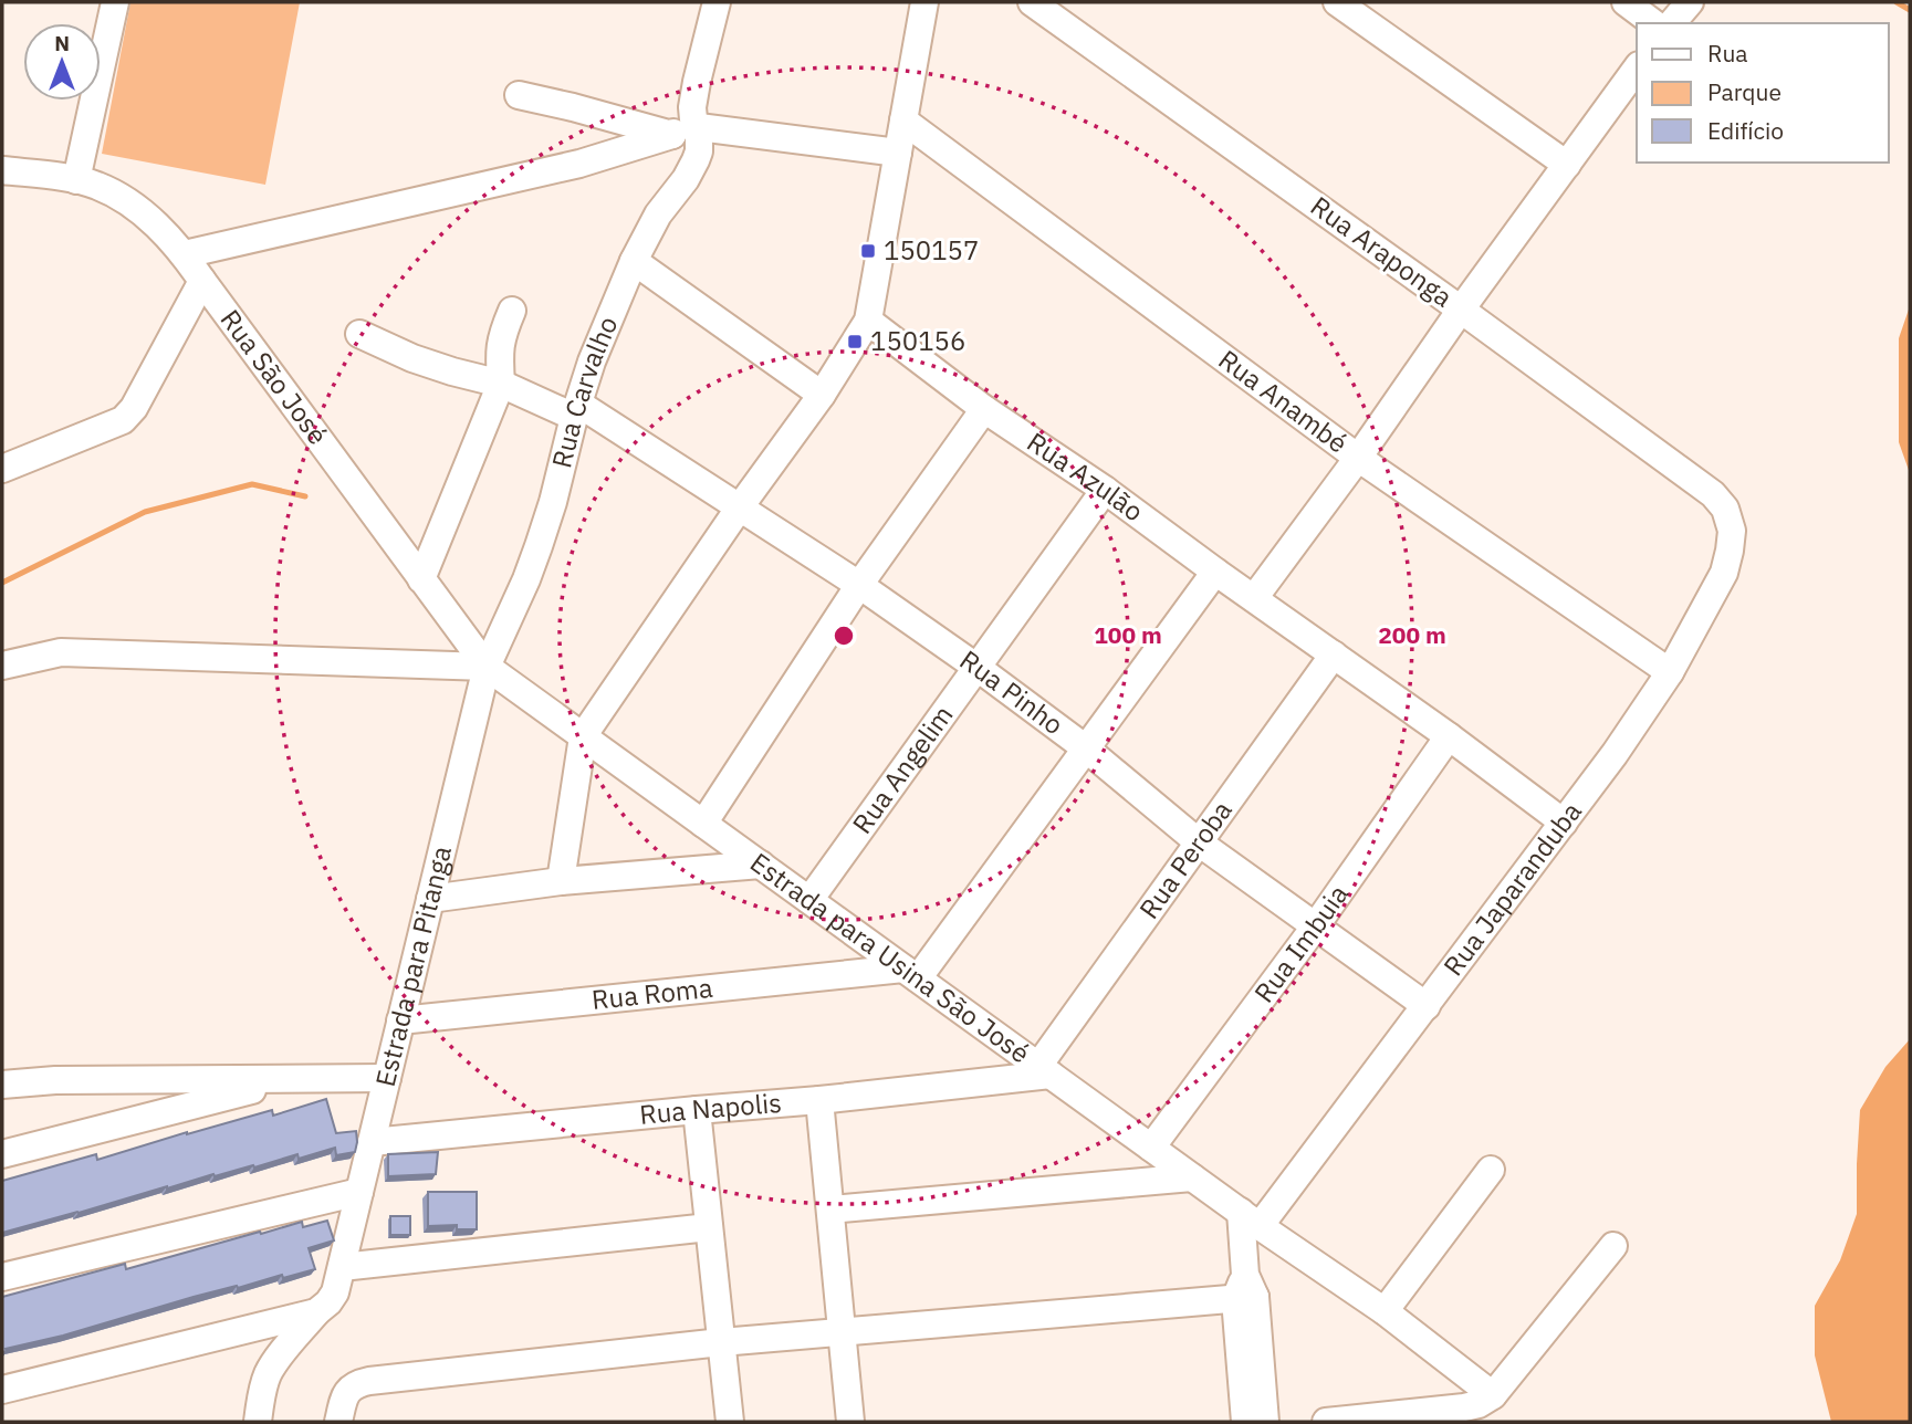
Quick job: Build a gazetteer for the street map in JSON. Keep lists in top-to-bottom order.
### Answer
{
  "streets": {
    "street": [
      "Rua Araponga",
      "Rua São José",
      "Rua Carvalho",
      "Rua Anambé",
      "Rua Azulão",
      "Rua Pinho",
      "Rua Angelim",
      "Rua Peroba",
      "Rua Japaranduba",
      "Rua Imbuia",
      "Estrada para Usina São José",
      "Estrada para Pitanga",
      "Rua Roma",
      "Rua Napolis"
    ]
  },
  "crossings": [
    ["Rua Araponga", "Rua Japaranduba"],
    ["Rua São José", "Rua Carvalho"],
    ["Rua São José", "Estrada para Usina São José"],
    ["Rua São José", "Estrada para Pitanga"],
    ["Rua Carvalho", "Rua Pinho"],
    ["Rua Carvalho", "Estrada para Usina São José"],
    ["Rua Carvalho", "Estrada para Pitanga"],
    ["Rua Anambé", "Rua Japaranduba"],
    ["Rua Azulão", "Rua Angelim"],
    ["Rua Azulão", "Rua Peroba"],
    ["Rua Azulão", "Rua Japaranduba"],
    ["Rua Azulão", "Rua Imbuia"],
    ["Rua Pinho", "Rua Angelim"],
    ["Rua Pinho", "Rua Peroba"],
    ["Rua Pinho", "Rua Japaranduba"],
    ["Rua Pinho", "Rua Imbuia"],
    ["Rua Angelim", "Estrada para Usina São José"],
    ["Rua Peroba", "Estrada para Usina São José"],
    ["Rua Peroba", "Rua Napolis"],
    ["Rua Japaranduba", "Estrada para Usina São José"],
    ["Rua Imbuia", "Estrada para Usina São José"],
    ["Estrada para Usina São José", "Estrada para Pitanga"],
    ["Estrada para Usina São José", "Rua Roma"],
    ["Estrada para Usina São José", "Rua Napolis"],
    ["Estrada para Pitanga", "Rua Roma"],
    ["Estrada para Pitanga", "Rua Napolis"]
  ],
  "places": {
    "transit": ["150157", "150156"]
  },
  "legend": ["Rua", "Parque", "Edifício"],
  "north": "top",
  "rings": ["100 m", "200 m"]
}
